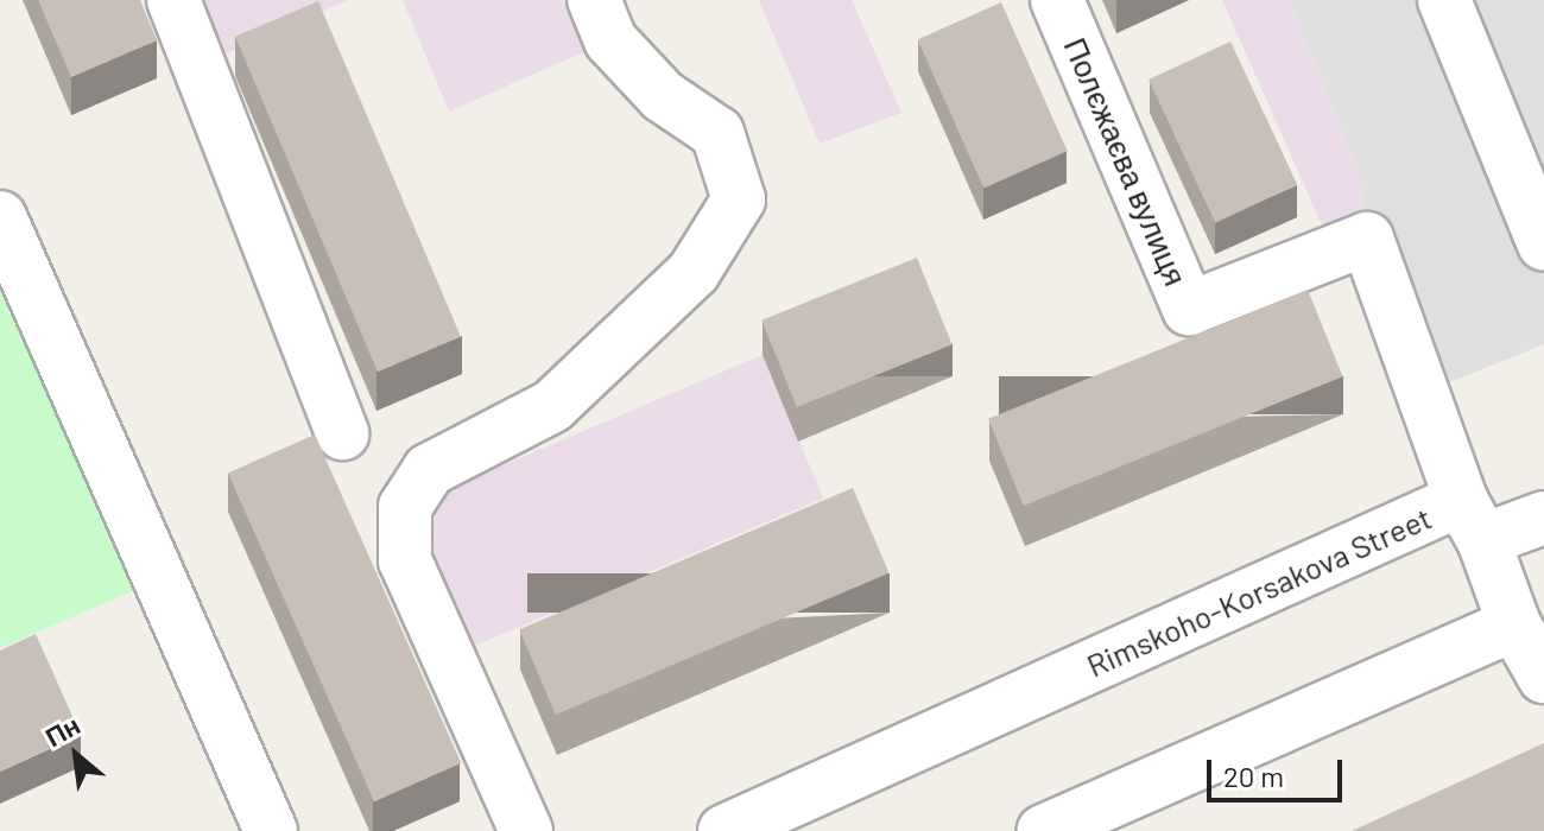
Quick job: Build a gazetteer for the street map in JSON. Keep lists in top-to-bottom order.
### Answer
{
  "streets": {
    "street": ["Полєжаєва вулиця", "Rimskoho-Korsakova Street"]
  },
  "crossings": [
    ["Полєжаєва вулиця", "Rimskoho-Korsakova Street"]
  ],
  "scale_bar": "20 m",
  "north": "top left"
}
